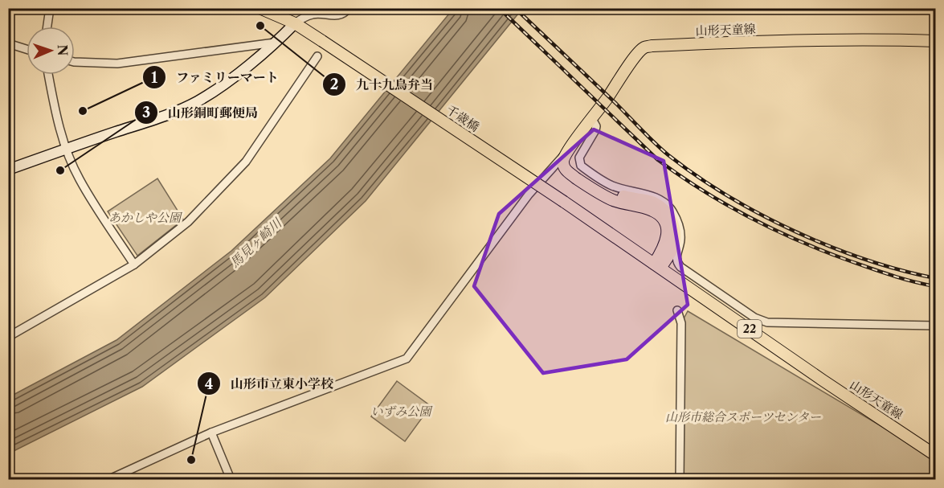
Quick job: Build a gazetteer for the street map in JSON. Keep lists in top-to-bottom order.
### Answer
{
  "streets": {
    "main road": ["山形天童線", "千歳橋", "22"]
  },
  "crossings": [
    ["山形天童線", "千歳橋"],
    ["千歳橋", "22"]
  ],
  "water": ["馬見ヶ崎川"],
  "parks": ["あかしや公園", "いずみ公園", "山形市総合スポーツセンター"],
  "places": [
    "九十九鳥弁当",
    "ファミリーマート",
    "山形銅町郵便局",
    "山形市立東小学校"
  ],
  "north": "right"
}
